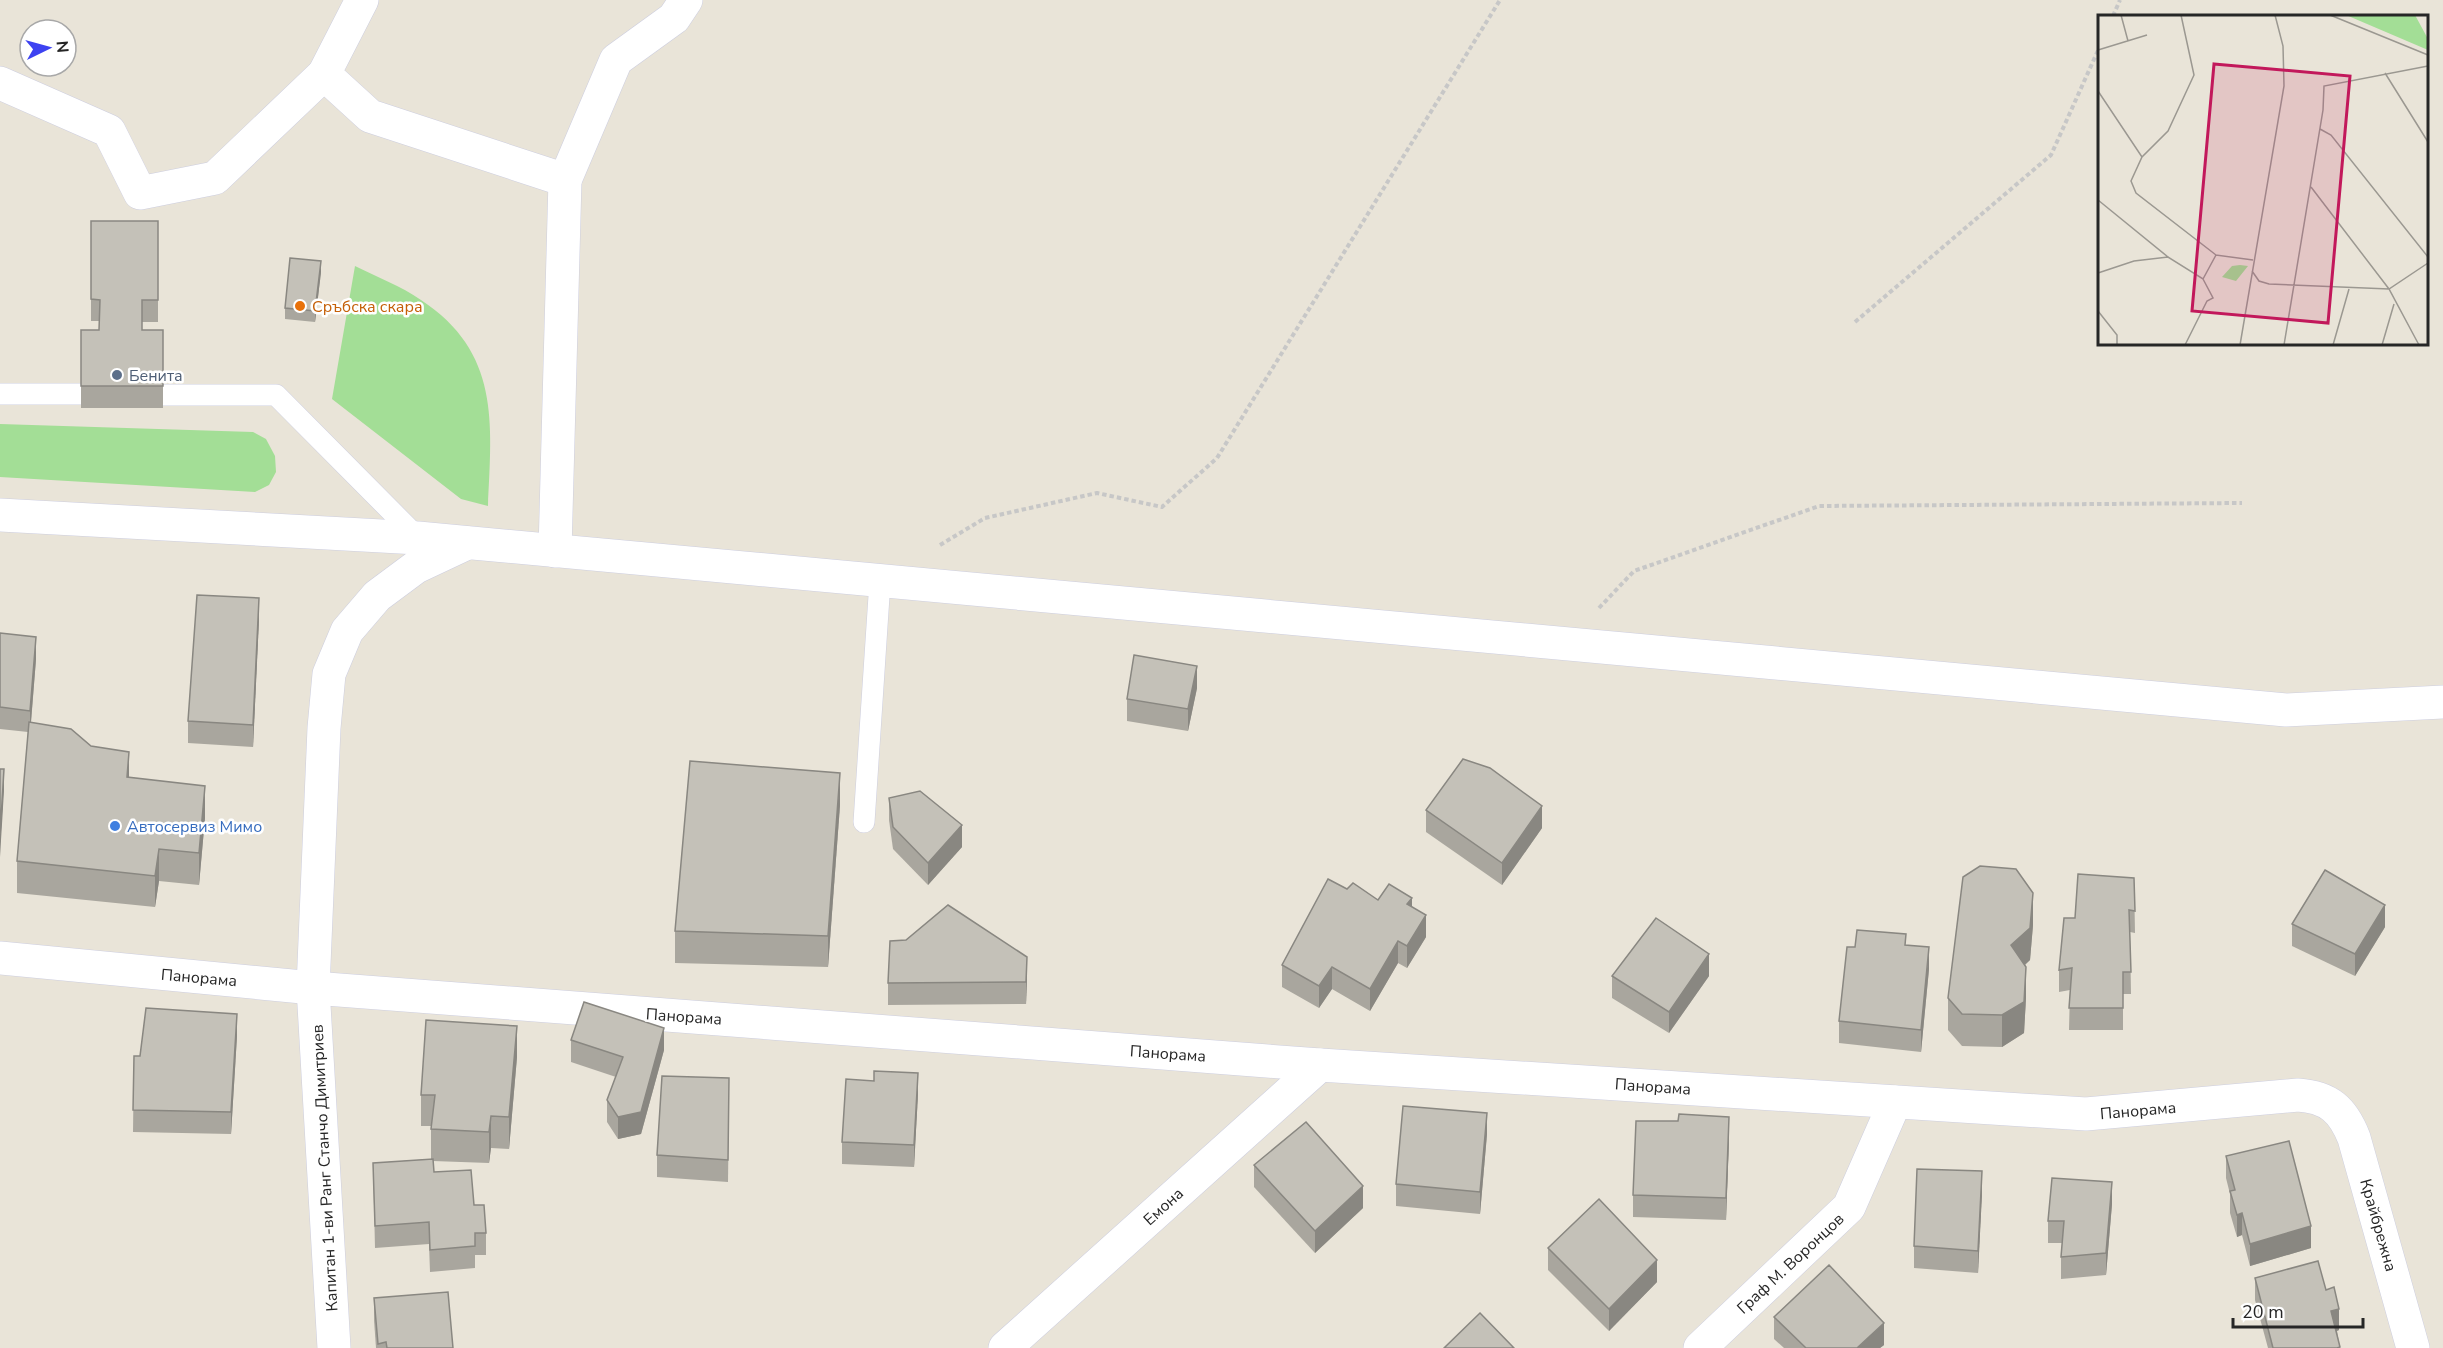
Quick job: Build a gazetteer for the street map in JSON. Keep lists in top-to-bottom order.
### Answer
{
  "streets": {
    "street": [
      "Панорама",
      "Капитан 1-ви Ранг Станчо Димитриев",
      "Емона",
      "Крайбрежна",
      "Граф М. Воронцов"
    ]
  },
  "crossings": [
    ["Панорама", "Капитан 1-ви Ранг Станчо Димитриев"],
    ["Панорама", "Емона"],
    ["Панорама", "Крайбрежна"],
    ["Панорама", "Граф М. Воронцов"]
  ],
  "places": ["Сръбска скара", "Бенита", "Автосервиз Мимо"],
  "scale_bar": "20 m",
  "north": "right"
}
